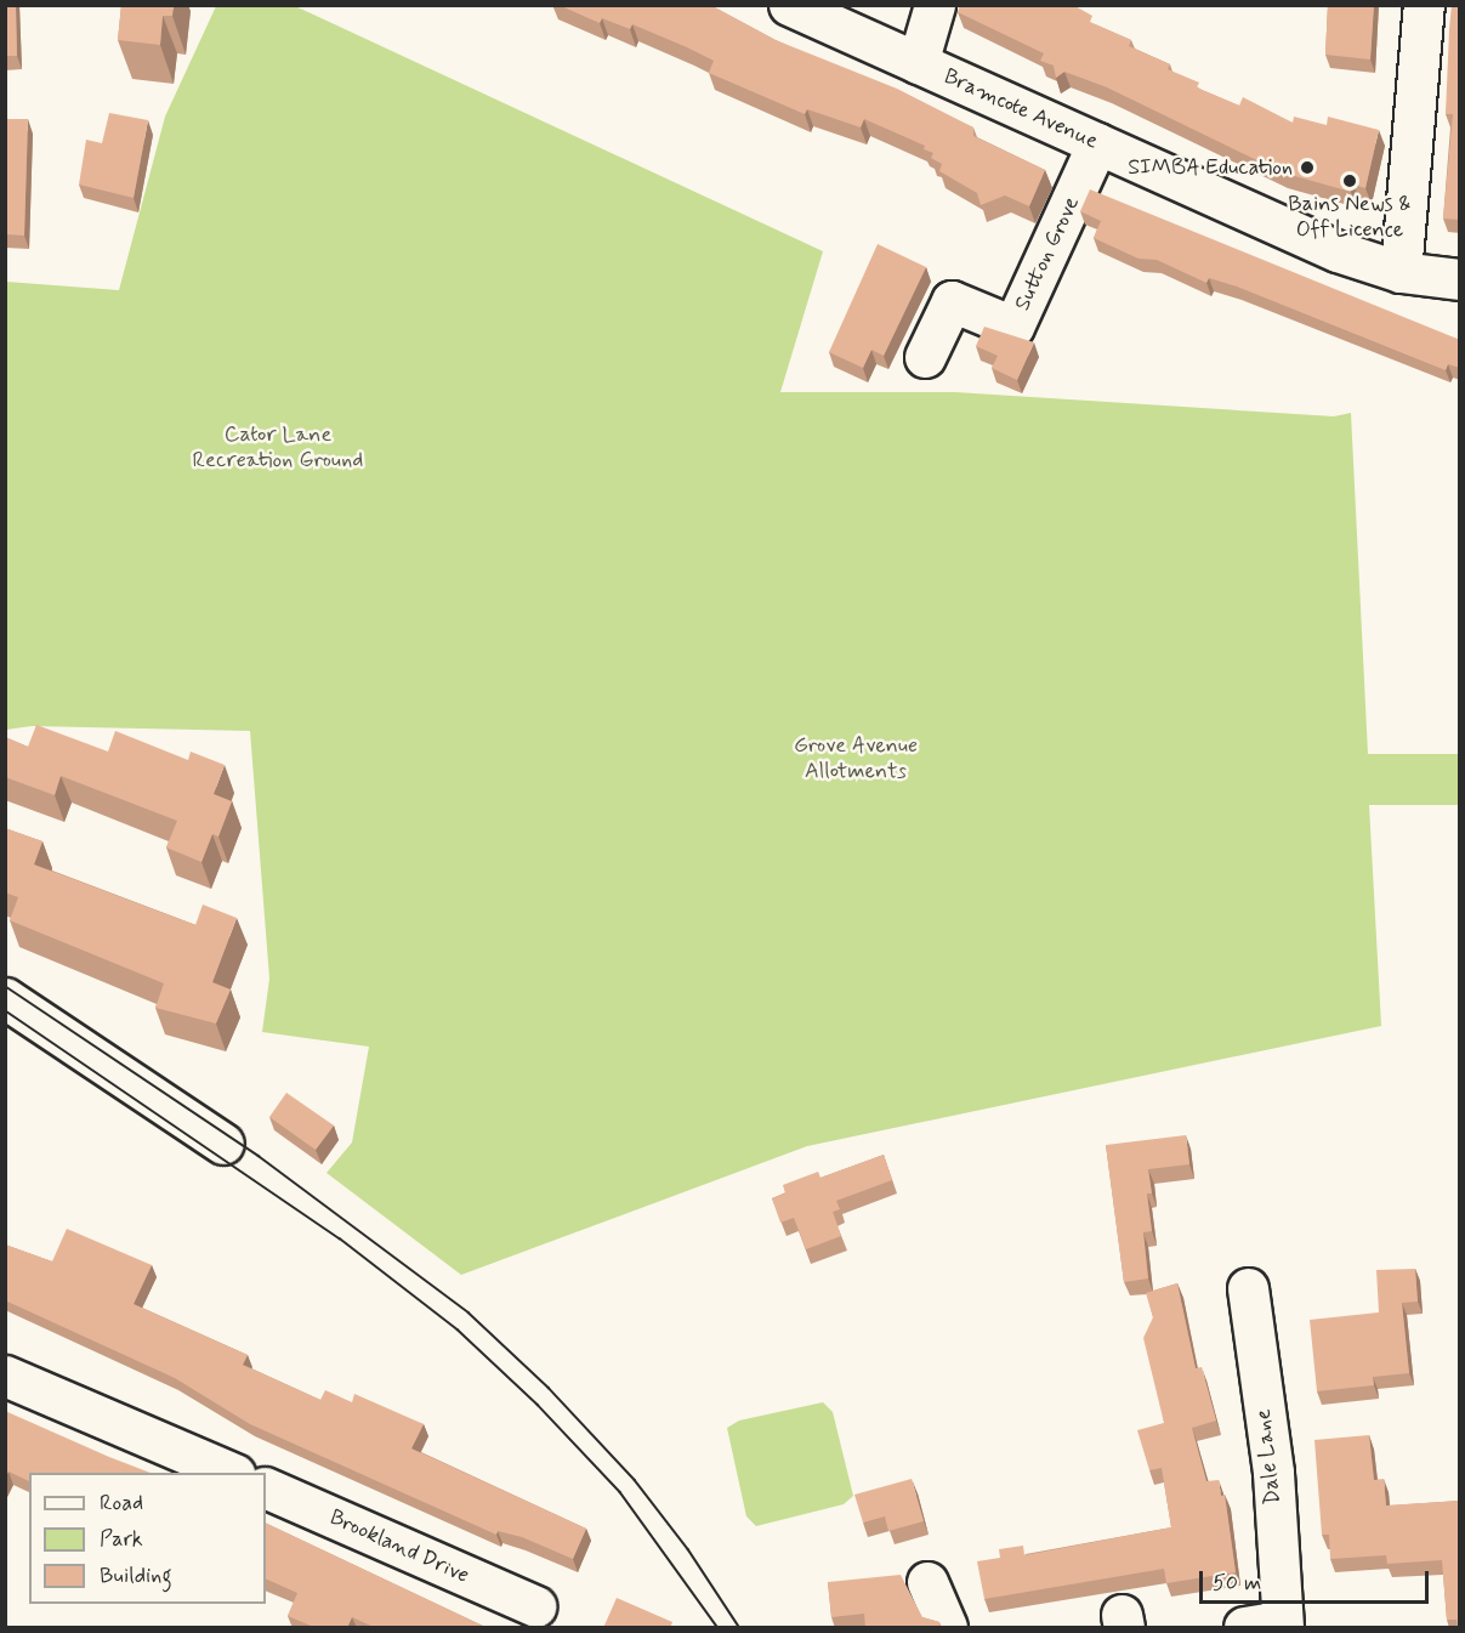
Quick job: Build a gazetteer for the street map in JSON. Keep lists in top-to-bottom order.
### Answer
{
  "streets": {
    "street": [
      "Bramcote Avenue",
      "Sutton Grove",
      "Dale Lane",
      "Brookland Drive"
    ]
  },
  "crossings": [
    ["Bramcote Avenue", "Sutton Grove"]
  ],
  "parks": ["Cator Lane Recreation Ground", "Grove Avenue Allotments"],
  "places": ["SIMBA Education", "Bains News & Off Licence"],
  "legend": ["Road", "Park", "Building"],
  "scale_bar": "50 m"
}
